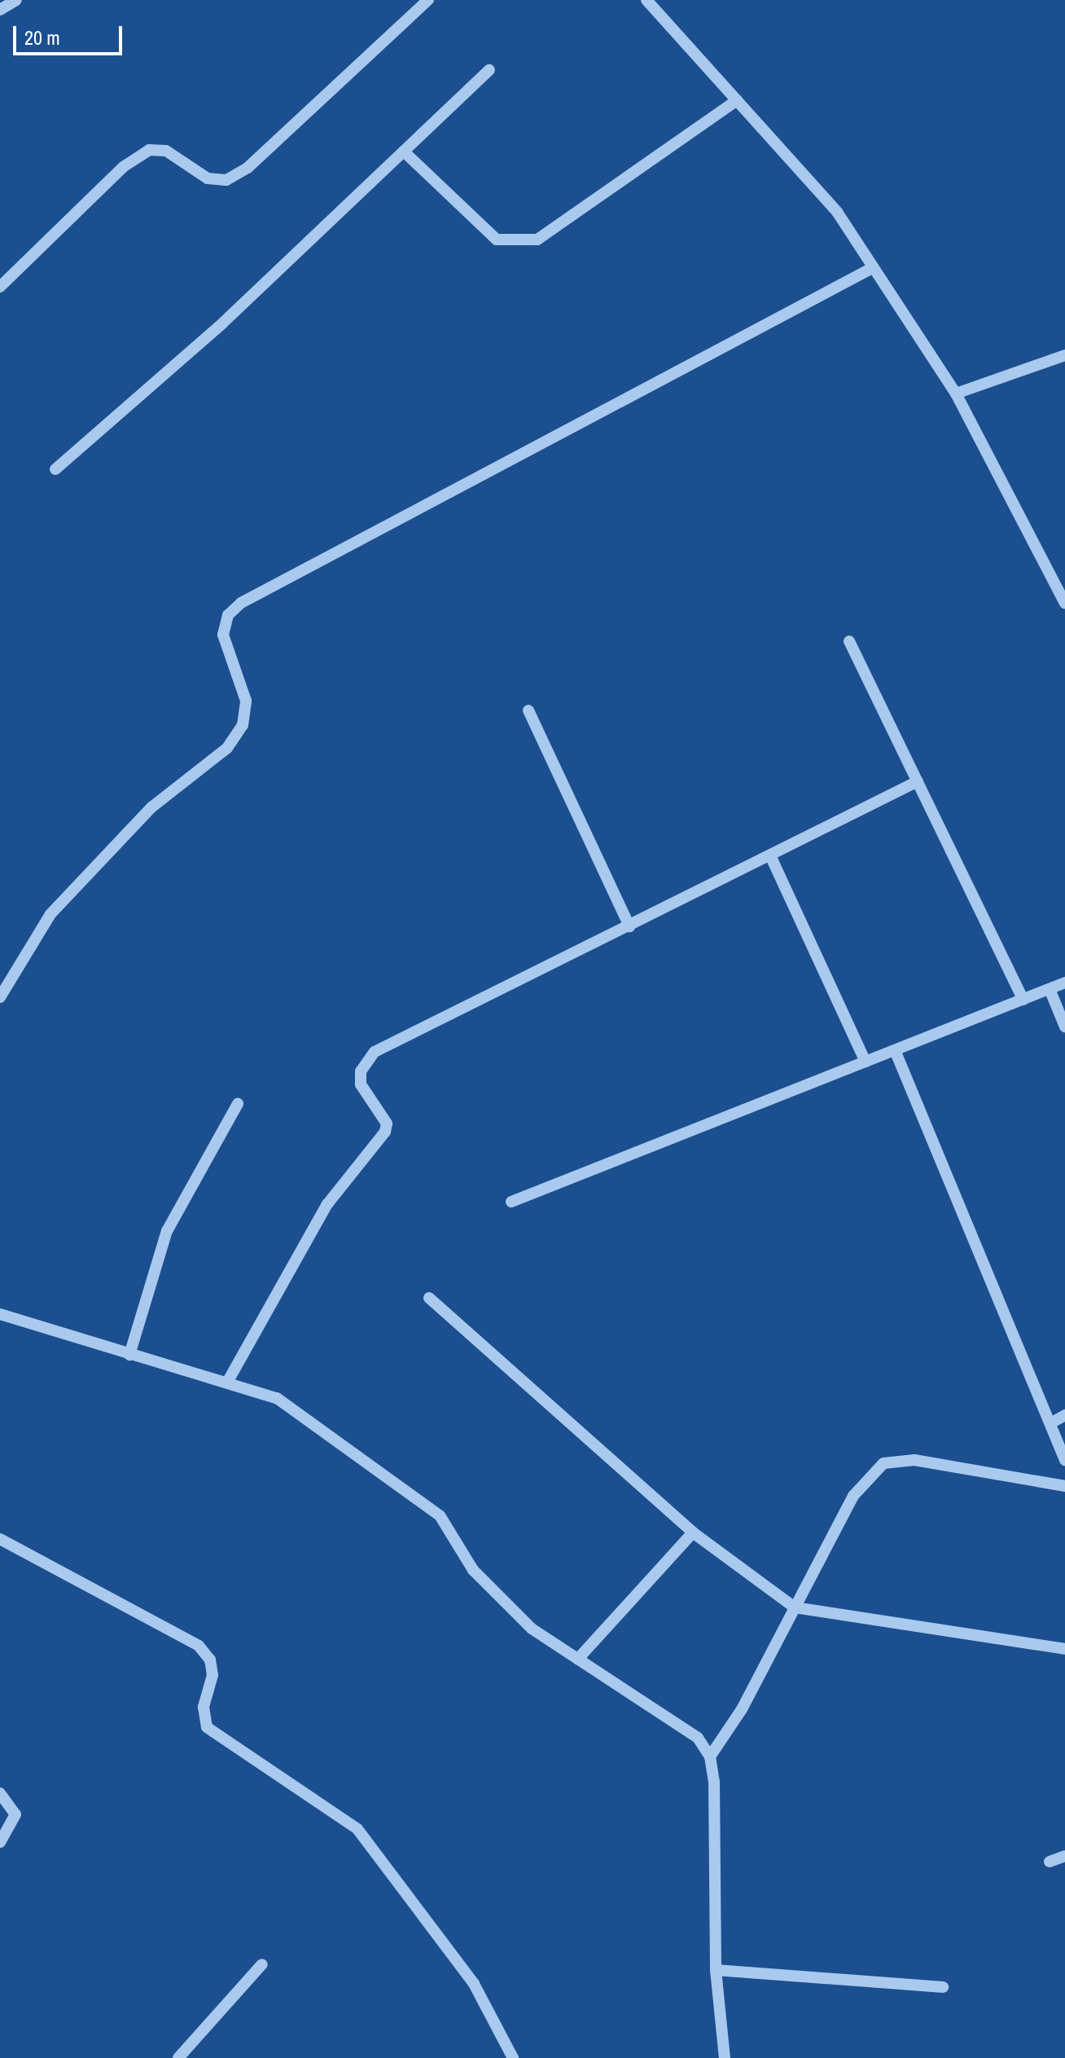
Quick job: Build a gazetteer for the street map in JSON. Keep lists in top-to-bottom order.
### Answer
{
  "scale_bar": "20 m"
}
